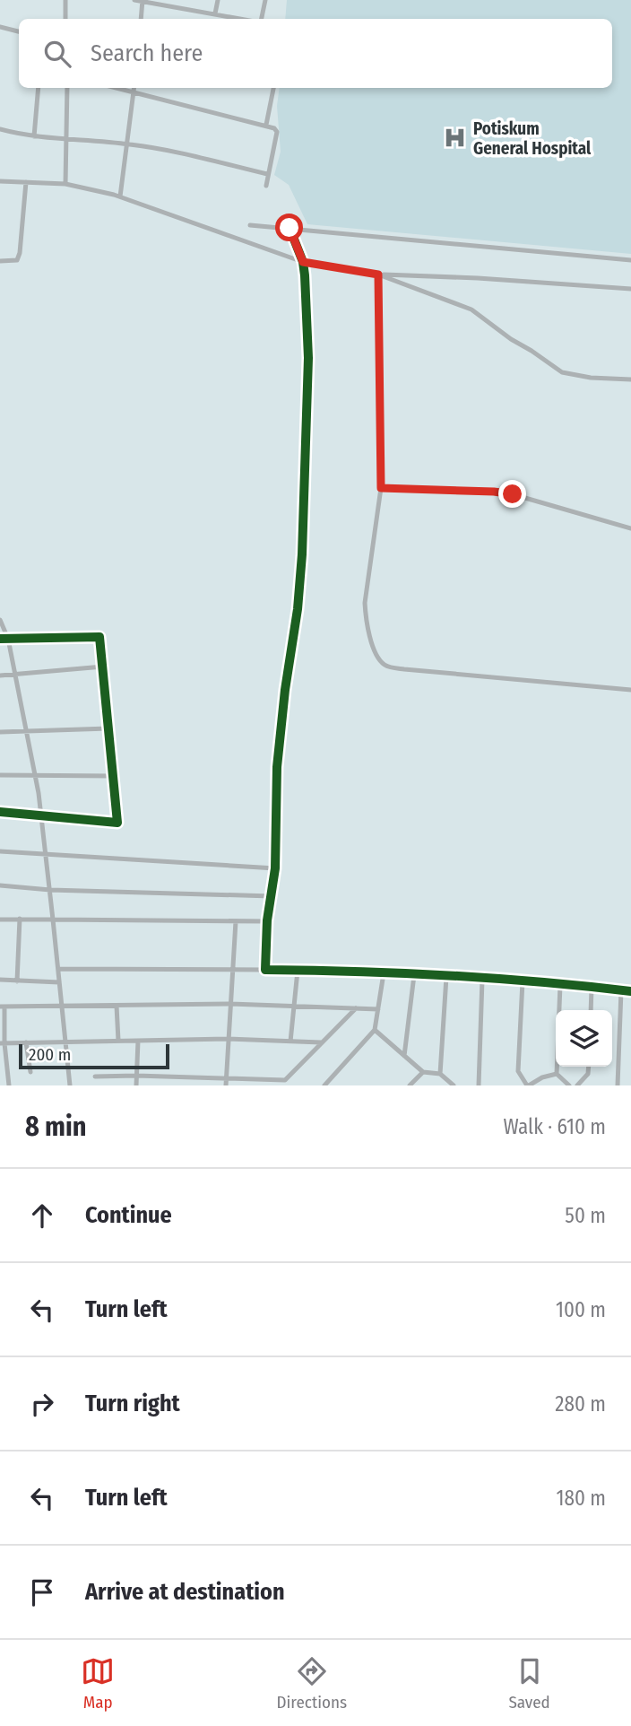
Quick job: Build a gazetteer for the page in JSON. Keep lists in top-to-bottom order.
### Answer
{
  "places": {
    "hospital": ["Potiskum General Hospital"]
  },
  "scale_bar": "200 m",
  "page": {
    "search": "Search here",
    "scale": "200 m",
    "heading": ["8 min", "Walk · 610 m"],
    "list": [
      ["Continue", "50 m"],
      ["Turn left", "100 m"],
      ["Turn right", "280 m"],
      ["Turn left", "180 m"],
      "Arrive at destination"
    ],
    "nav": ["Map", "Directions", "Saved"]
  }
}
